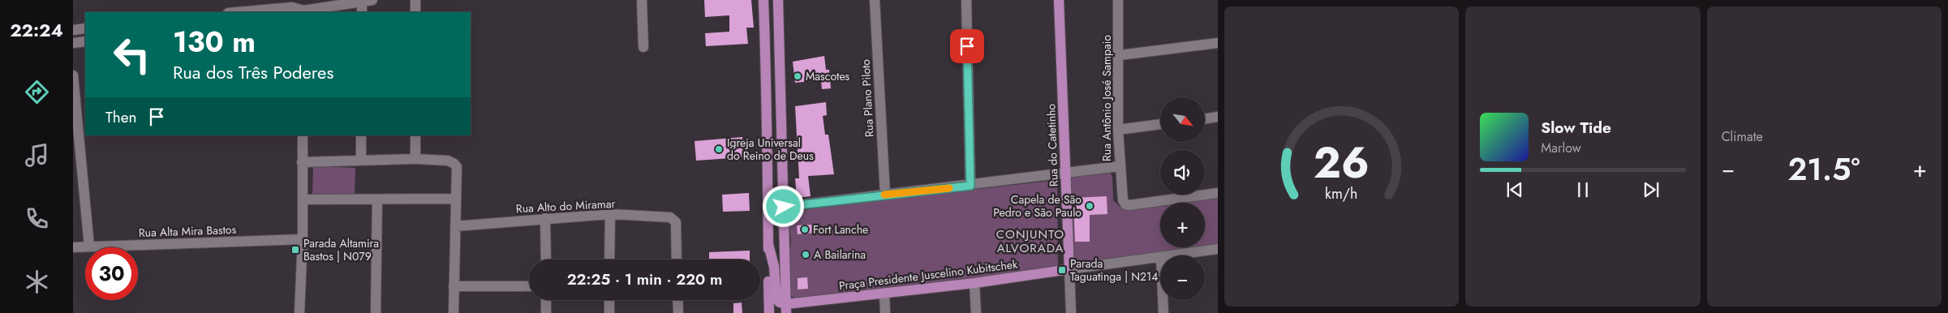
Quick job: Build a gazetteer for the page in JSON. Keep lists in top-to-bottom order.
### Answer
{
  "streets": {
    "main road": ["Rua do Catetinho", "Praça Presidente Juscelino Kubitschek"],
    "street": [
      "Rua Plano Piloto",
      "Rua Antônio José Sampaio",
      "Rua Alto do Miramar",
      "Rua Alta Mira Bastos"
    ]
  },
  "crossings": [
    ["Rua do Catetinho", "Praça Presidente Juscelino Kubitschek"]
  ],
  "districts": ["CONJUNTO ALVORADA"],
  "places": {
    "other": [
      "Mascotes",
      "Igreja Universal do Reino de Deus",
      "Capela de São Pedro e São Paulo",
      "Fort Lanche",
      "A Bailarina"
    ],
    "transit": ["Parada Altamira Bastos | N079", "Parada Taguatinga | N214"]
  },
  "north": "bottom right",
  "page": {
    "tabs": "22:24",
    "tile": "Climate",
    "turn": ["130 m", "Rua dos Três Poderes"],
    "map_buttons": ["+", "−"],
    "then": "Then",
    "song": ["Slow Tide", "Marlow"],
    "heat": ["−", "21.5°", "+"],
    "limit": "30",
    "trip": "22:25 · 1 min · 220 m",
    "gauge": ["26", "km/h"]
  }
}
